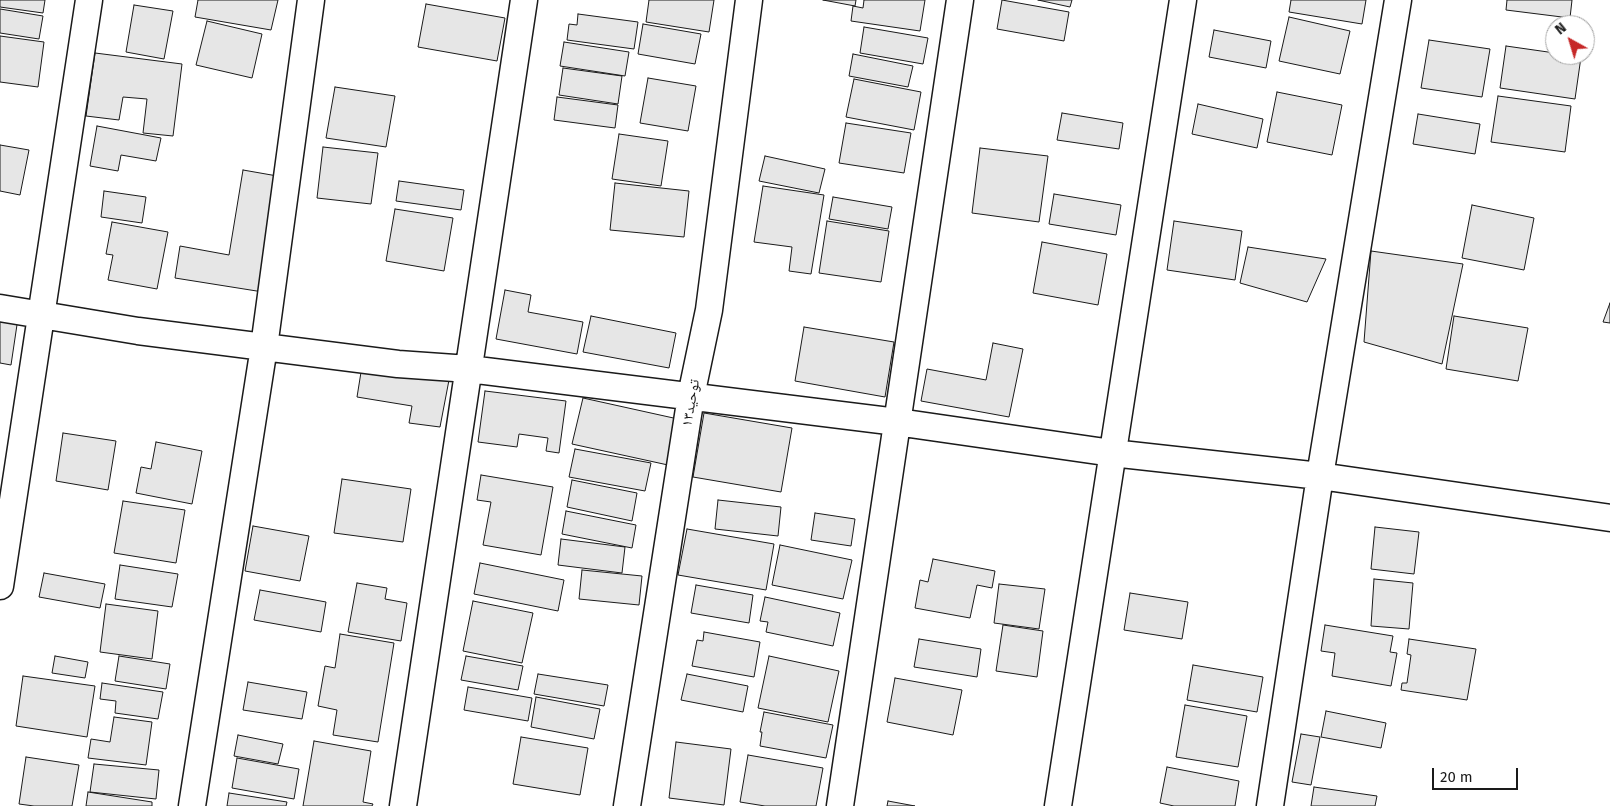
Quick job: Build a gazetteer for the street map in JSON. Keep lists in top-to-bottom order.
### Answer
{
  "streets": {
    "street": ["توحید۱۳"]
  },
  "scale_bar": "20 m",
  "north": "top left"
}
